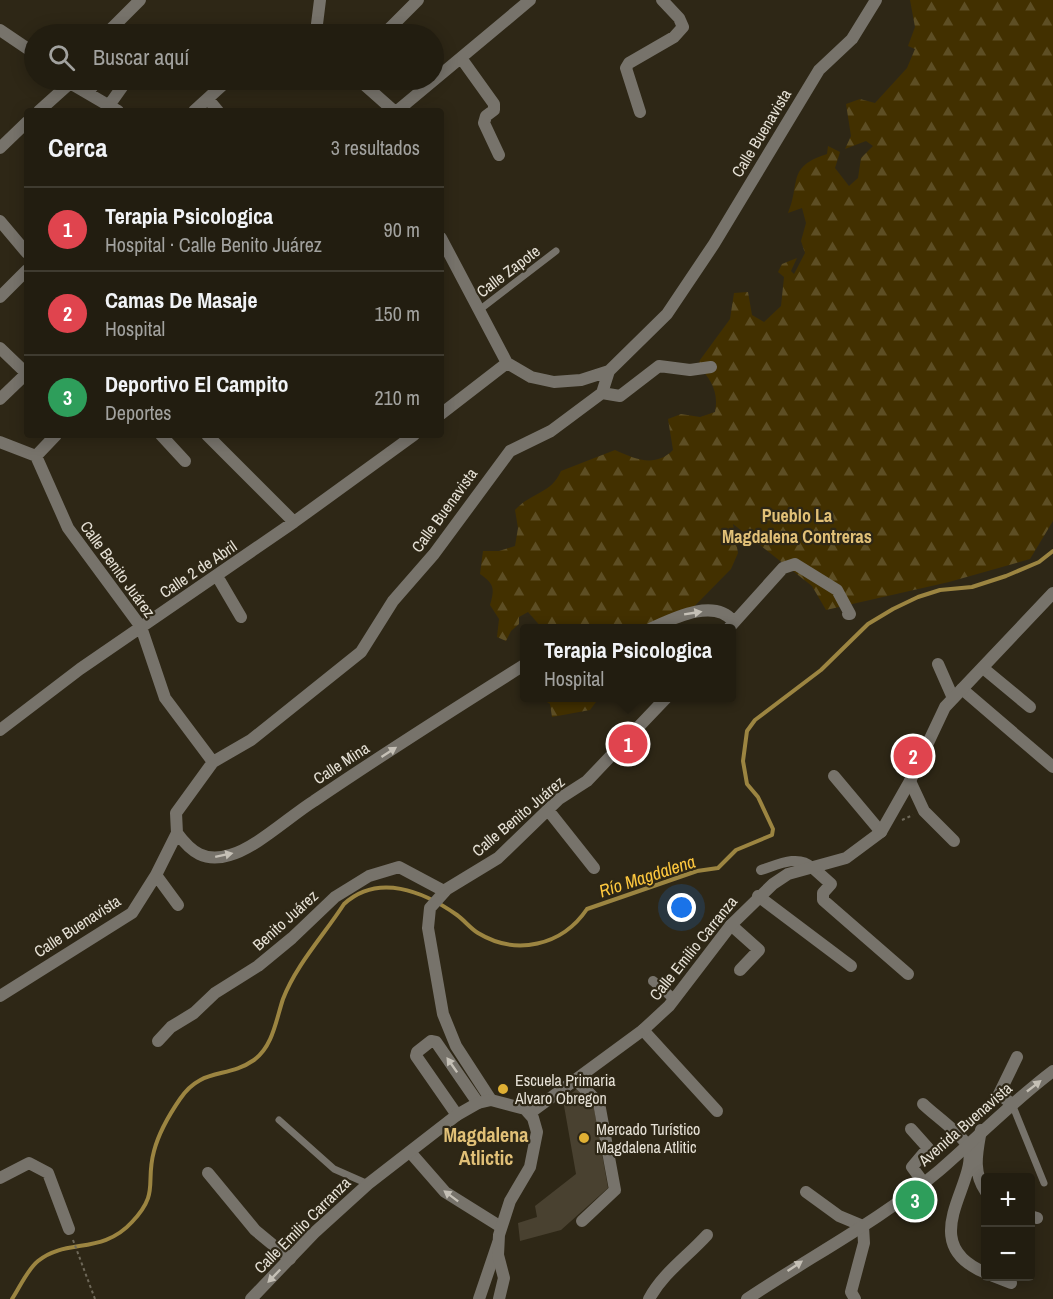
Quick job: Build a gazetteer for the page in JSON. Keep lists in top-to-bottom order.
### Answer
{
  "streets": {
    "street": [
      "Calle Buenavista",
      "Calle Benito Juárez",
      "Calle 2 de Abril",
      "Calle Mina",
      "Benito Juárez",
      "Calle Emilio Carranza",
      "Avenida Buenavista"
    ],
    "lane": ["Calle Zapote"]
  },
  "crossings": [
    ["Calle Buenavista", "Calle Benito Juárez"],
    ["Calle Buenavista", "Calle Mina"],
    ["Calle Benito Juárez", "Calle 2 de Abril"],
    ["Calle Benito Juárez", "Benito Juárez"],
    ["Calle Benito Juárez", "Calle Emilio Carranza"]
  ],
  "one_way": ["Calle Mina", "Avenida Buenavista"],
  "districts": ["Pueblo La Magdalena Contreras", "Magdalena Atlictic"],
  "water": ["Río Magdalena"],
  "places": ["Escuela Primaria Alvaro Obregon", "Mercado Turístico Magdalena Atlitic"],
  "page": {
    "search": "Buscar aquí",
    "heading": ["Cerca", "3 resultados"],
    "list": [
      {
        "mark": "1",
        "name": "Terapia Psicologica",
        "note": "Hospital · Calle Benito Juárez",
        "value": "90 m"
      },
      {
        "mark": "2",
        "name": "Camas De Masaje",
        "note": "Hospital",
        "value": "150 m"
      },
      {
        "mark": "3",
        "name": "Deportivo El Campito",
        "note": "Deportes",
        "value": "210 m"
      }
    ],
    "popup": ["Terapia Psicologica", "Hospital"],
    "pins": ["1", "2", "3"],
    "map_buttons": ["+", "−"]
  }
}
